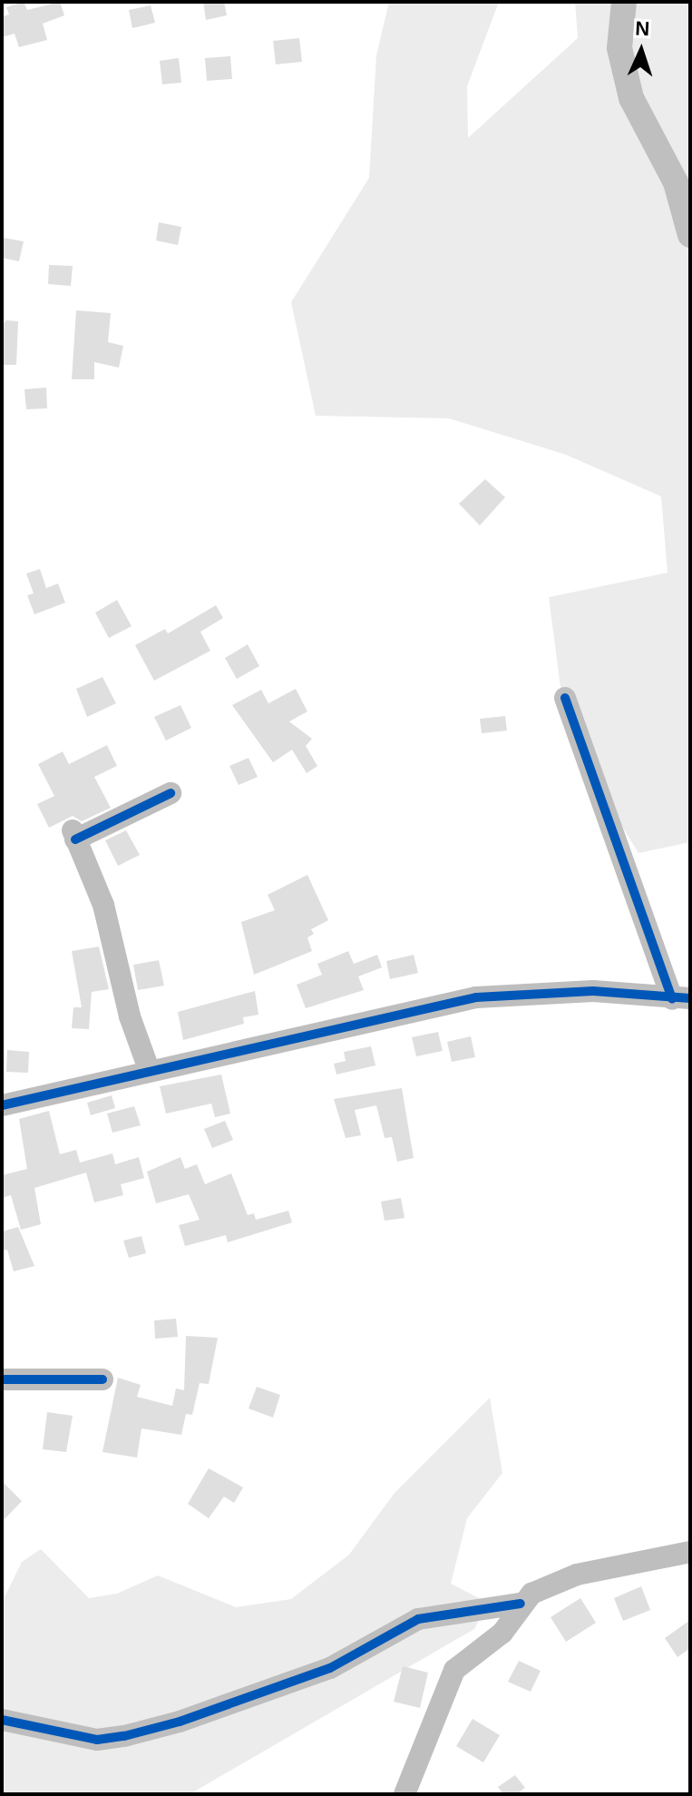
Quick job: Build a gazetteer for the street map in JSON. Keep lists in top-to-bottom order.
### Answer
{
  "north": "top"
}
